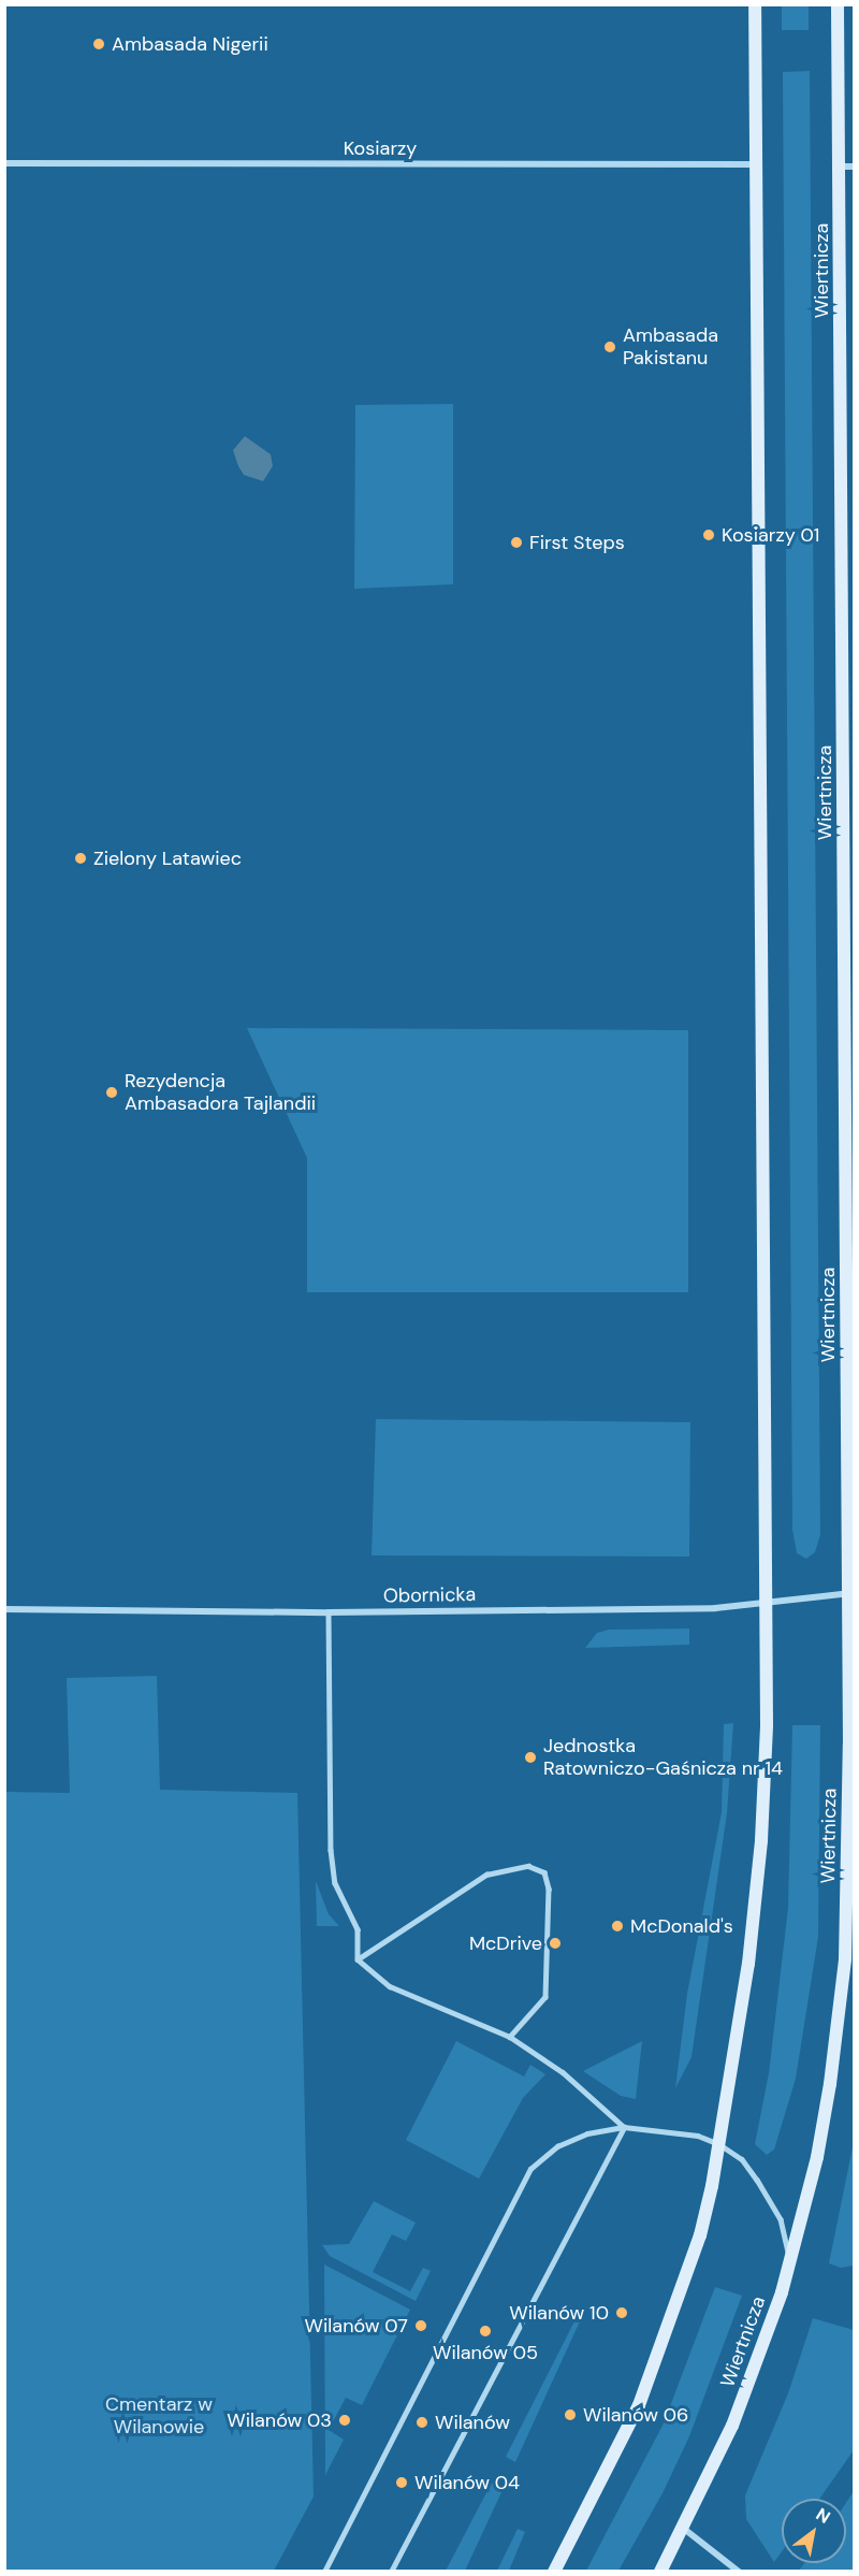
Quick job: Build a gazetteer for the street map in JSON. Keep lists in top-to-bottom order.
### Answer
{
  "streets": {
    "main road": ["Wiertnicza"],
    "street": ["Kosiarzy", "Obornicka"]
  },
  "crossings": [
    ["Wiertnicza", "Obornicka"]
  ],
  "parks": ["Cmentarz w Wilanowie"],
  "places": [
    "Ambasada Nigerii",
    "Ambasada Pakistanu",
    "Kosiarzy 01",
    "First Steps",
    "Zielony Latawiec",
    "Rezydencja Ambasadora Tajlandii",
    "Jednostka Ratowniczo-Gaśnicza nr 14",
    "McDonald's",
    "McDrive",
    "Wilanów 10",
    "Wilanów 07",
    "Wilanów 05",
    "Wilanów 06",
    "Wilanów 03",
    "Wilanów",
    "Wilanów 04"
  ],
  "north": "top right"
}
